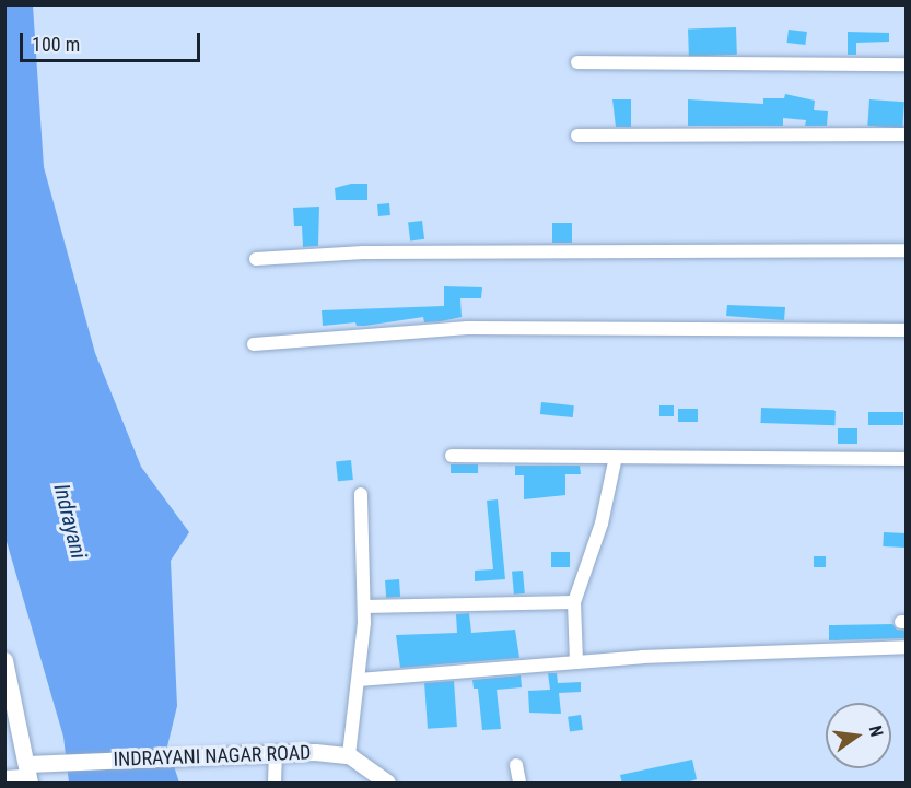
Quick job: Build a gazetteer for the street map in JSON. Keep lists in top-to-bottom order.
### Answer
{
  "streets": {
    "street": ["INDRAYANI NAGAR ROAD"]
  },
  "water": ["Indrayani"],
  "scale_bar": "100 m",
  "north": "right"
}
